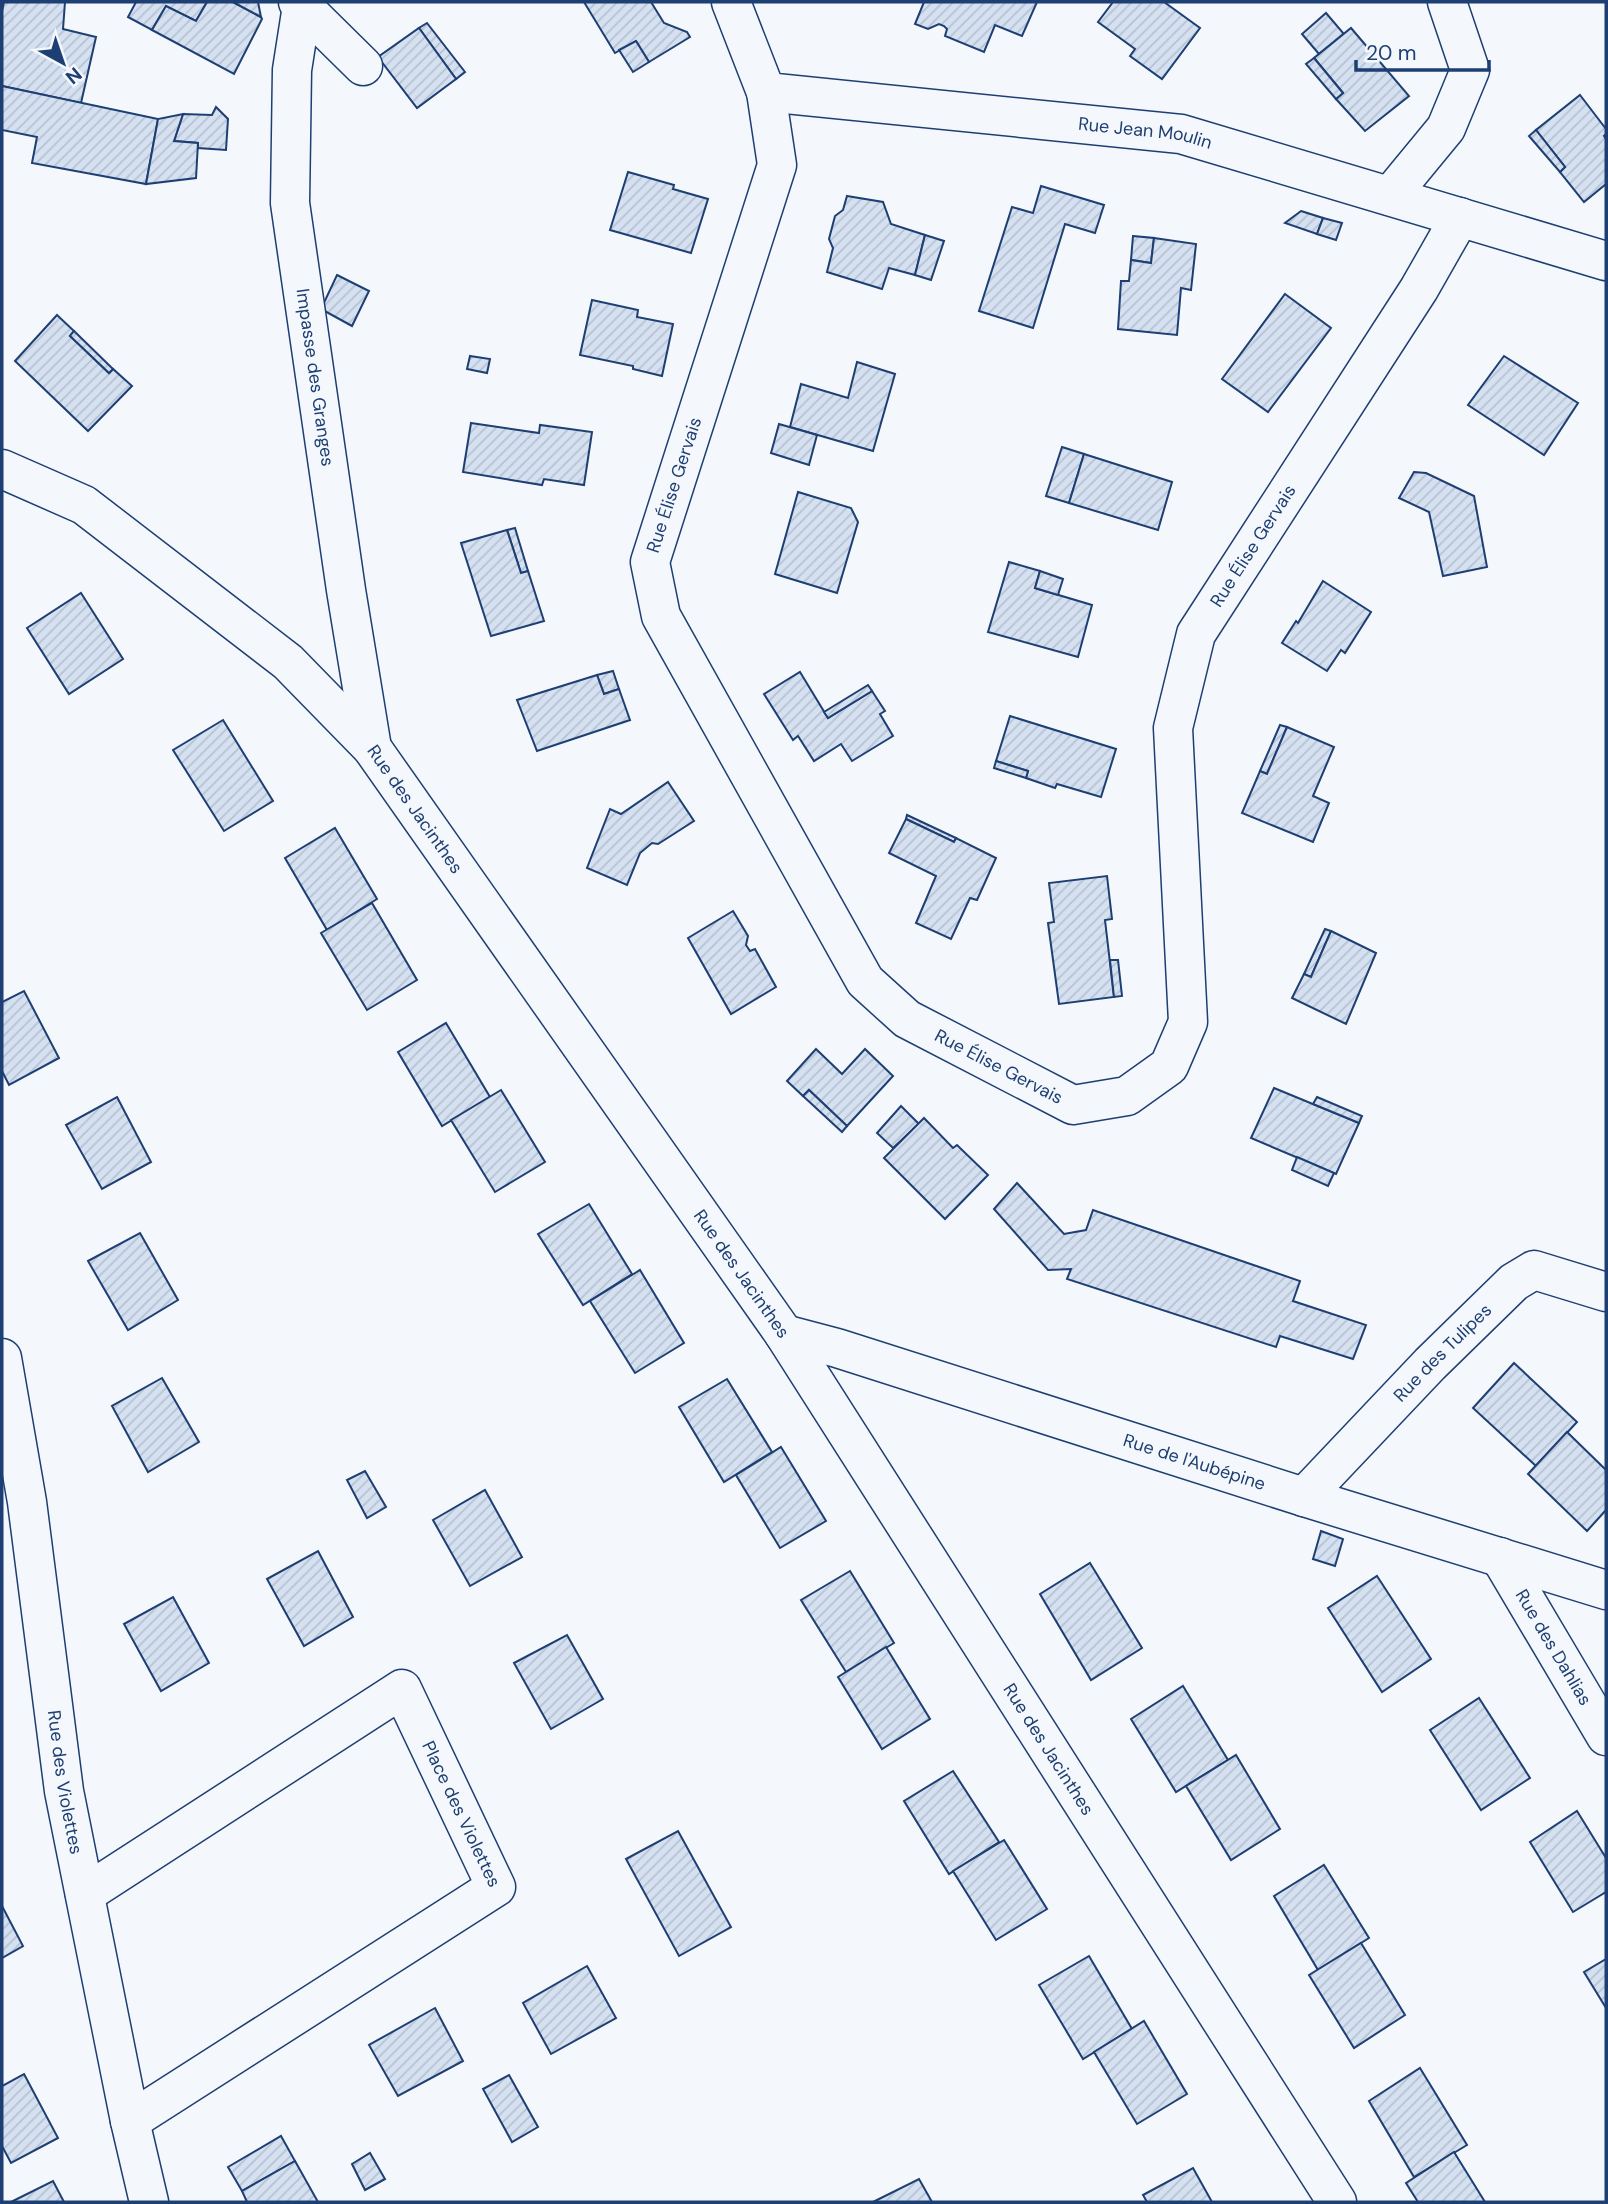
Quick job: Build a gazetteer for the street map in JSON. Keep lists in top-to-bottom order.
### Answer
{
  "streets": {
    "street": [
      "Rue Jean Moulin",
      "Impasse des Granges",
      "Rue Élise Gervais",
      "Rue des Jacinthes",
      "Rue des Tulipes",
      "Rue de l'Aubépine",
      "Rue des Dahlias",
      "Rue des Violettes",
      "Place des Violettes"
    ]
  },
  "crossings": [
    ["Rue Jean Moulin", "Rue Élise Gervais"],
    ["Impasse des Granges", "Rue des Jacinthes"],
    ["Rue des Jacinthes", "Rue de l'Aubépine"],
    ["Rue des Tulipes", "Rue de l'Aubépine"],
    ["Rue de l'Aubépine", "Rue des Dahlias"],
    ["Rue des Violettes", "Place des Violettes"]
  ],
  "scale_bar": "20 m",
  "north": "bottom right"
}
